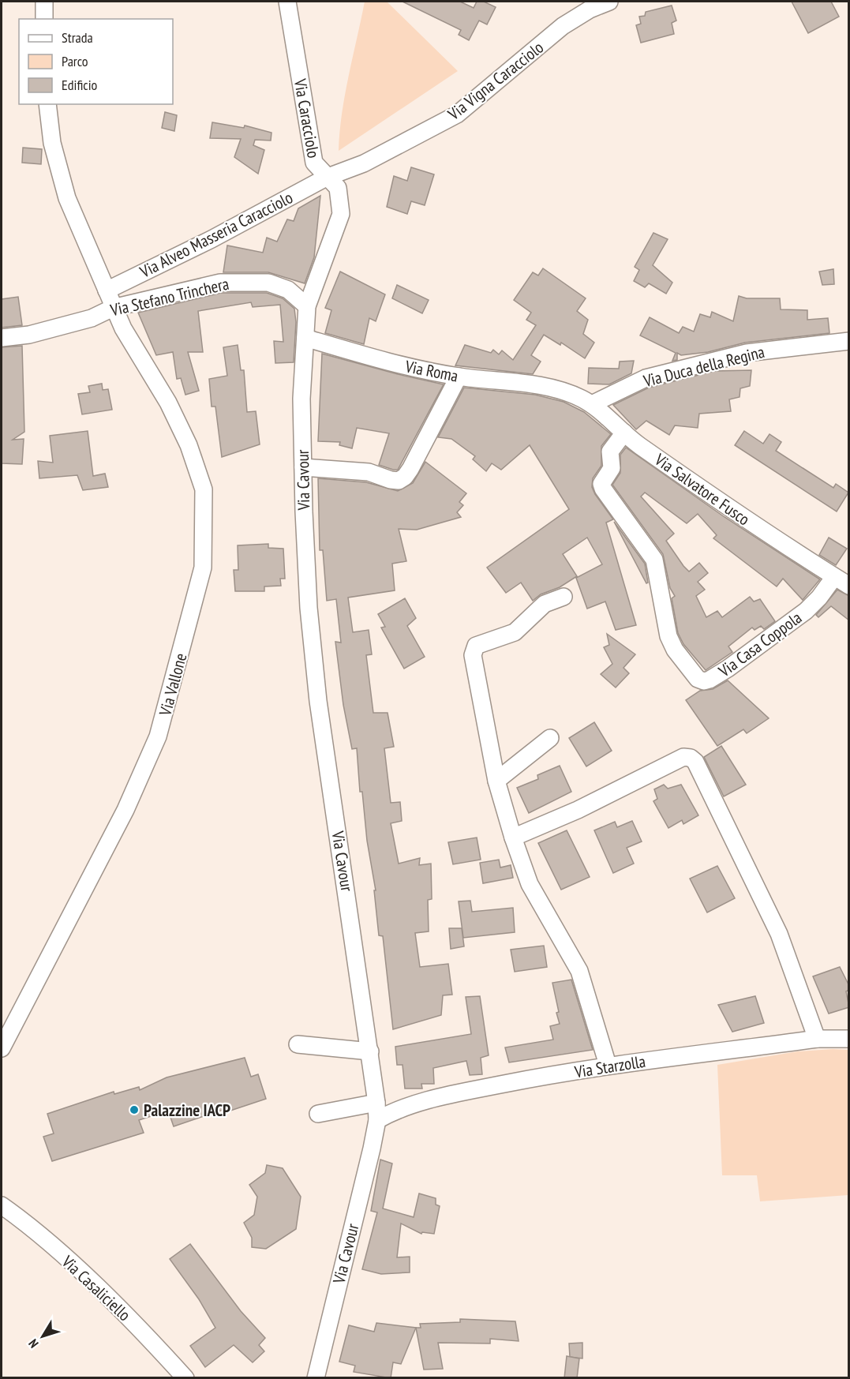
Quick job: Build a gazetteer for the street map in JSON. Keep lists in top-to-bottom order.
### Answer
{
  "streets": {
    "street": [
      "Via Vigna Caracciolo",
      "Via Caracciolo",
      "Via Alveo Masseria Caracciolo",
      "Via Stefano Trinchera",
      "Via Duca della Regina",
      "Via Roma",
      "Via Cavour",
      "Via Salvatore Fusco",
      "Via Casa Coppola",
      "Via Vallone",
      "Via Starzolla",
      "Via Casaliciello"
    ]
  },
  "crossings": [
    ["Via Vigna Caracciolo", "Via Caracciolo"],
    ["Via Vigna Caracciolo", "Via Alveo Masseria Caracciolo"],
    ["Via Caracciolo", "Via Alveo Masseria Caracciolo"],
    ["Via Caracciolo", "Via Stefano Trinchera"],
    ["Via Caracciolo", "Via Roma"],
    ["Via Caracciolo", "Via Cavour"],
    ["Via Alveo Masseria Caracciolo", "Via Vallone"],
    ["Via Stefano Trinchera", "Via Vallone"],
    ["Via Duca della Regina", "Via Salvatore Fusco"],
    ["Via Roma", "Via Cavour"],
    ["Via Roma", "Via Salvatore Fusco"],
    ["Via Cavour", "Via Starzolla"],
    ["Via Salvatore Fusco", "Via Casa Coppola"]
  ],
  "places": ["Palazzine IACP"],
  "legend": ["Strada", "Parco", "Edificio"],
  "north": "bottom left"
}
